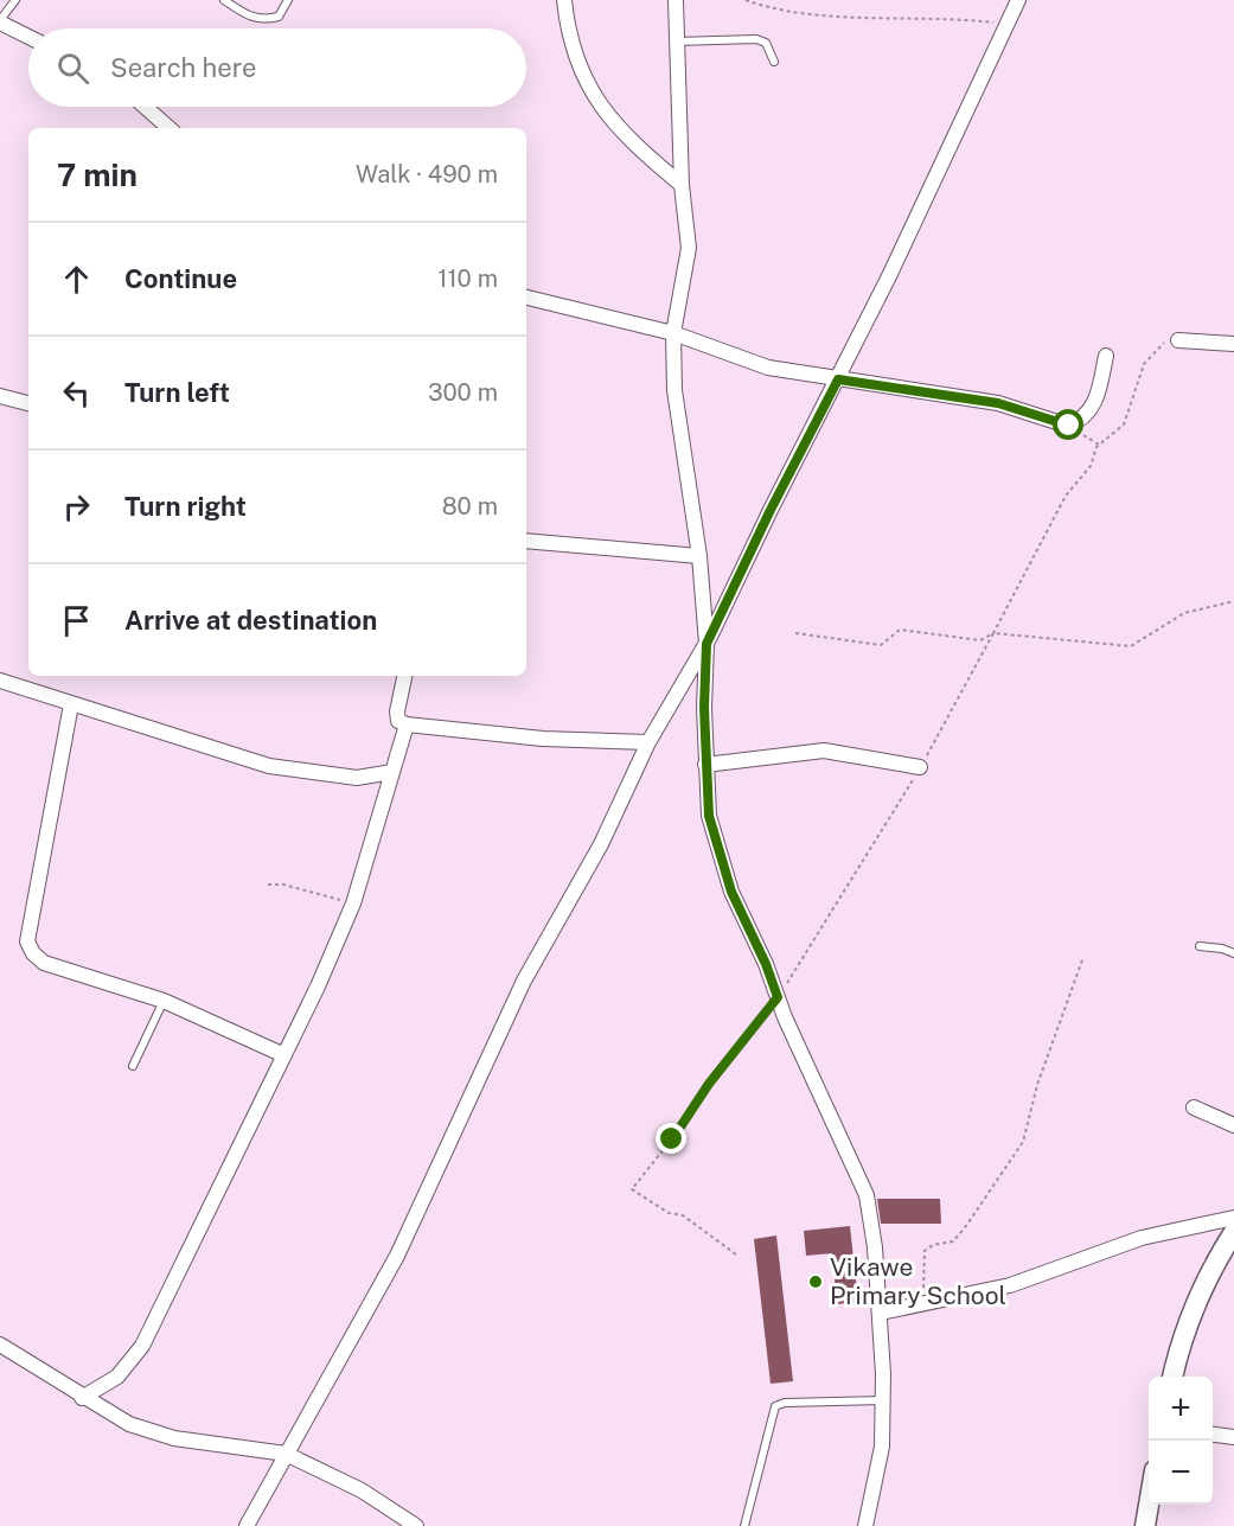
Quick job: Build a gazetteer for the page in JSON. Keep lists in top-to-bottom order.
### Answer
{
  "places": ["Vikawe Primary School"],
  "page": {
    "search": "Search here",
    "heading": ["7 min", "Walk · 490 m"],
    "list": [
      ["Continue", "110 m"],
      ["Turn left", "300 m"],
      ["Turn right", "80 m"],
      "Arrive at destination"
    ],
    "map_buttons": ["+", "−"]
  }
}
